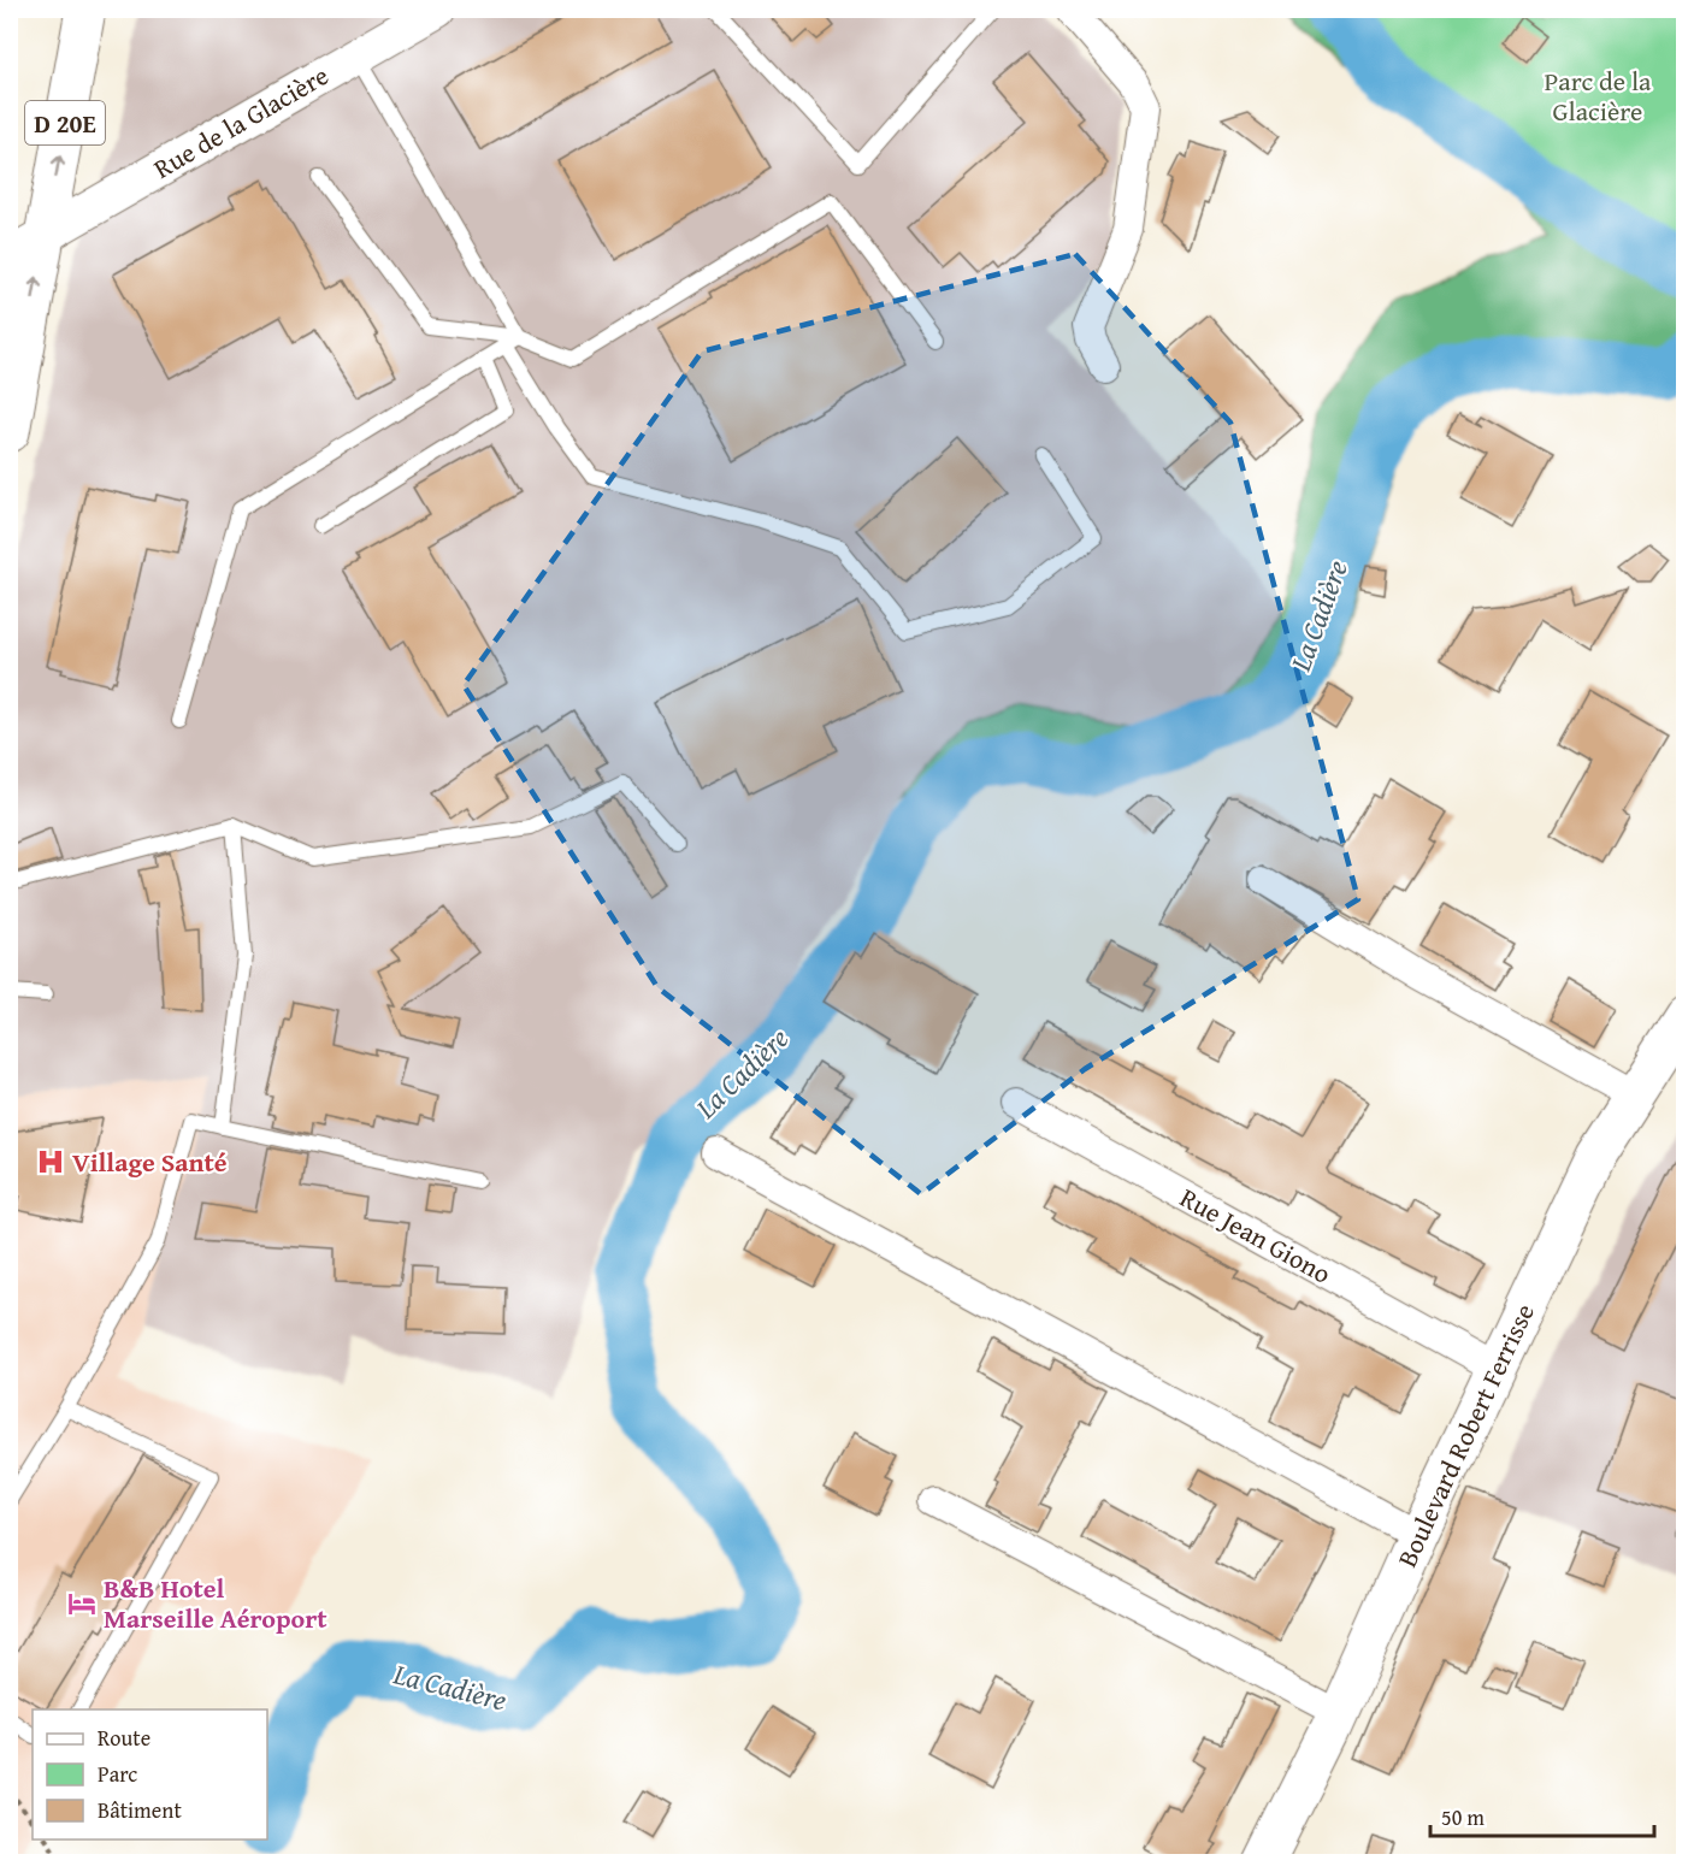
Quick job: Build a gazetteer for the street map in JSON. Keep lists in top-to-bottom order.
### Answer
{
  "streets": {
    "main road": ["D 20E", "Boulevard Robert Ferrisse"],
    "street": ["Rue de la Glacière", "Rue Jean Giono"]
  },
  "crossings": [
    ["Rue de la Glacière", "D 20E"],
    ["Rue Jean Giono", "Boulevard Robert Ferrisse"]
  ],
  "water": ["La Cadière"],
  "parks": ["Parc de la Glacière"],
  "places": {
    "hospital": ["Village Santé"],
    "hotel": ["B&B Hotel Marseille Aéroport"]
  },
  "legend": ["Route", "Parc", "Bâtiment"],
  "scale_bar": "50 m"
}
